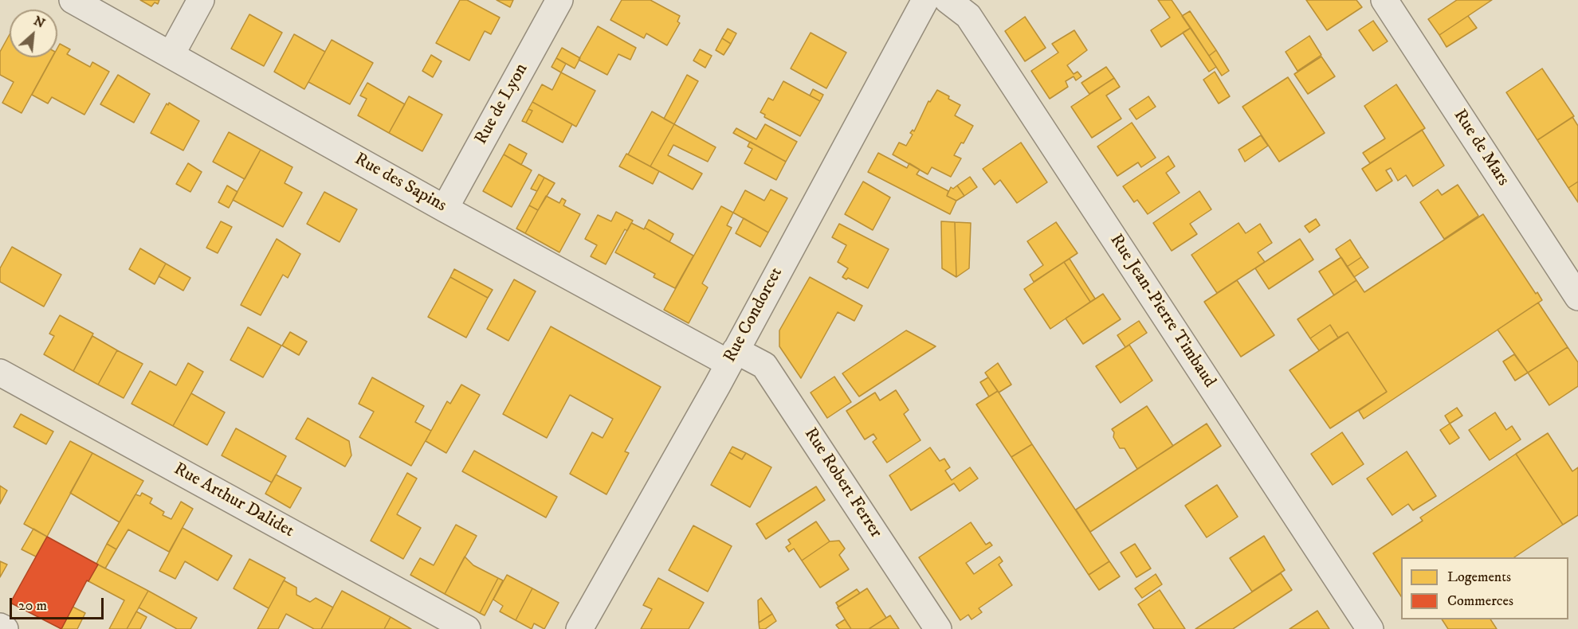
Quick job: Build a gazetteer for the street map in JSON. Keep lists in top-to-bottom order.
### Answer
{
  "streets": {
    "street": [
      "Rue de Lyon",
      "Rue de Mars",
      "Rue des Sapins",
      "Rue Jean-Pierre Timbaud",
      "Rue Condorcet",
      "Rue Robert Ferrer",
      "Rue Arthur Dalidet"
    ]
  },
  "crossings": [
    ["Rue de Lyon", "Rue des Sapins"],
    ["Rue des Sapins", "Rue Condorcet"],
    ["Rue des Sapins", "Rue Robert Ferrer"],
    ["Rue Condorcet", "Rue Robert Ferrer"]
  ],
  "legend": ["Logements", "Commerces"],
  "scale_bar": "20 m",
  "north": "top right"
}
